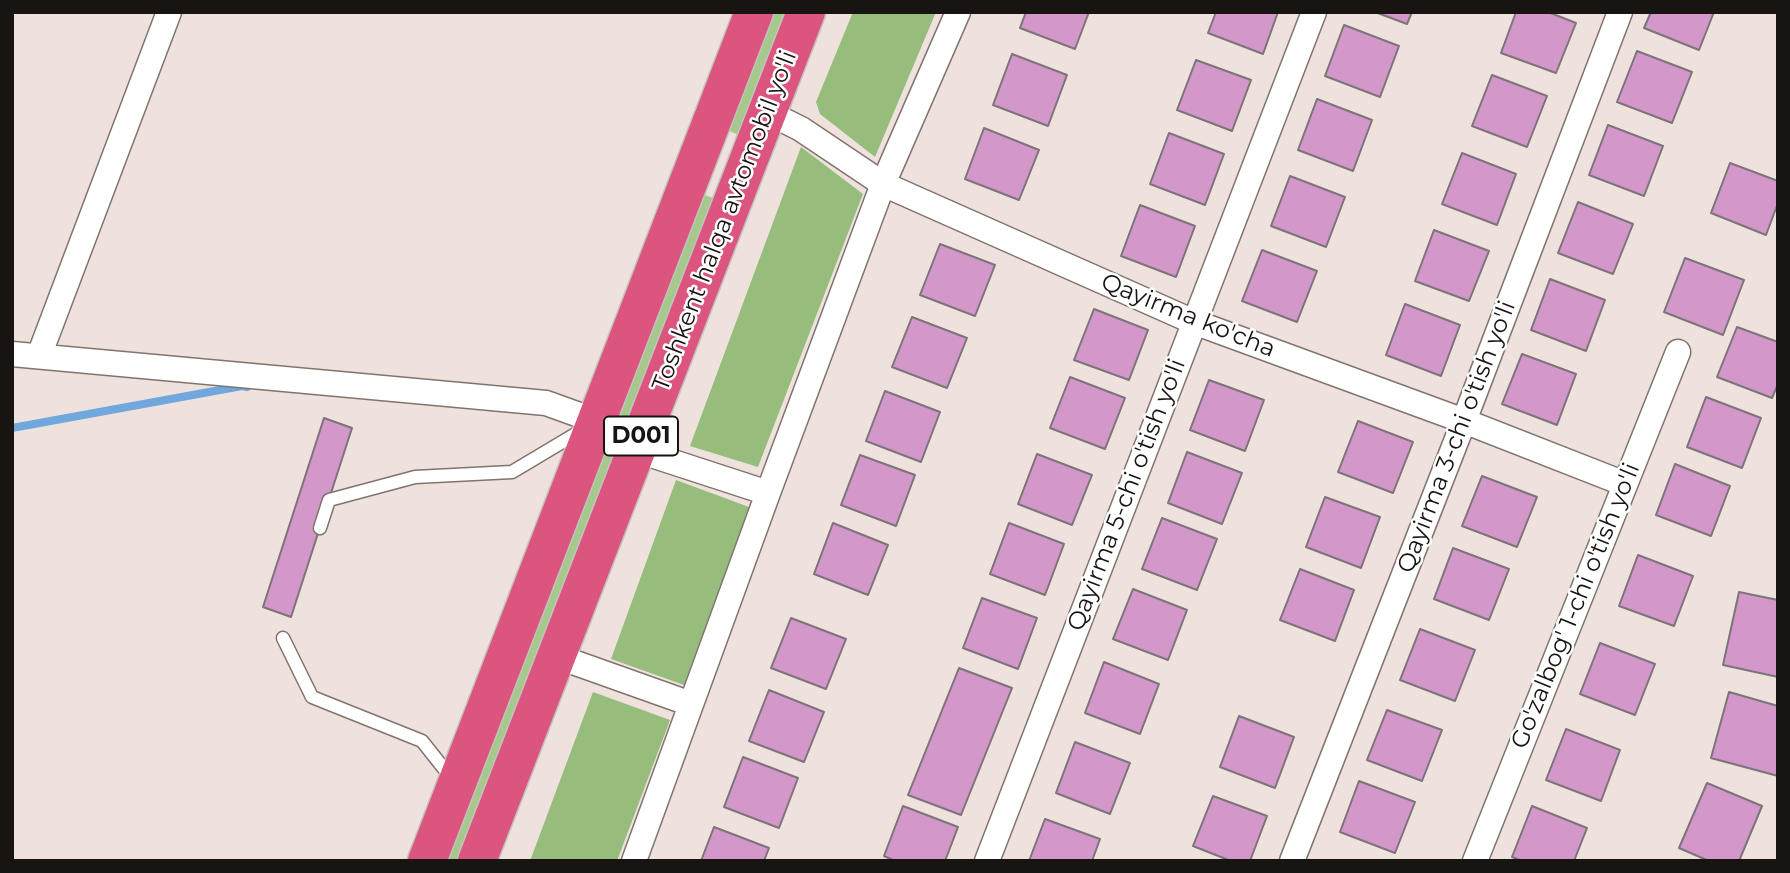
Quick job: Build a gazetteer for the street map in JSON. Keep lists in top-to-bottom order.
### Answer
{
  "streets": {
    "highway": ["Toshkent halqa avtomobil yo'li", "D001"],
    "street": [
      "Qayirma ko'cha",
      "Qayirma 3-chi o'tish yo'li",
      "Qayirma 5-chi o'tish yo'li",
      "Go'zalbog' 1-chi o'tish yo'li"
    ]
  },
  "crossings": [
    ["Toshkent halqa avtomobil yo'li", "Qayirma ko'cha"],
    ["Qayirma ko'cha", "Qayirma 3-chi o'tish yo'li"],
    ["Qayirma ko'cha", "Qayirma 5-chi o'tish yo'li"],
    ["Qayirma ko'cha", "Go'zalbog' 1-chi o'tish yo'li"]
  ]
}
